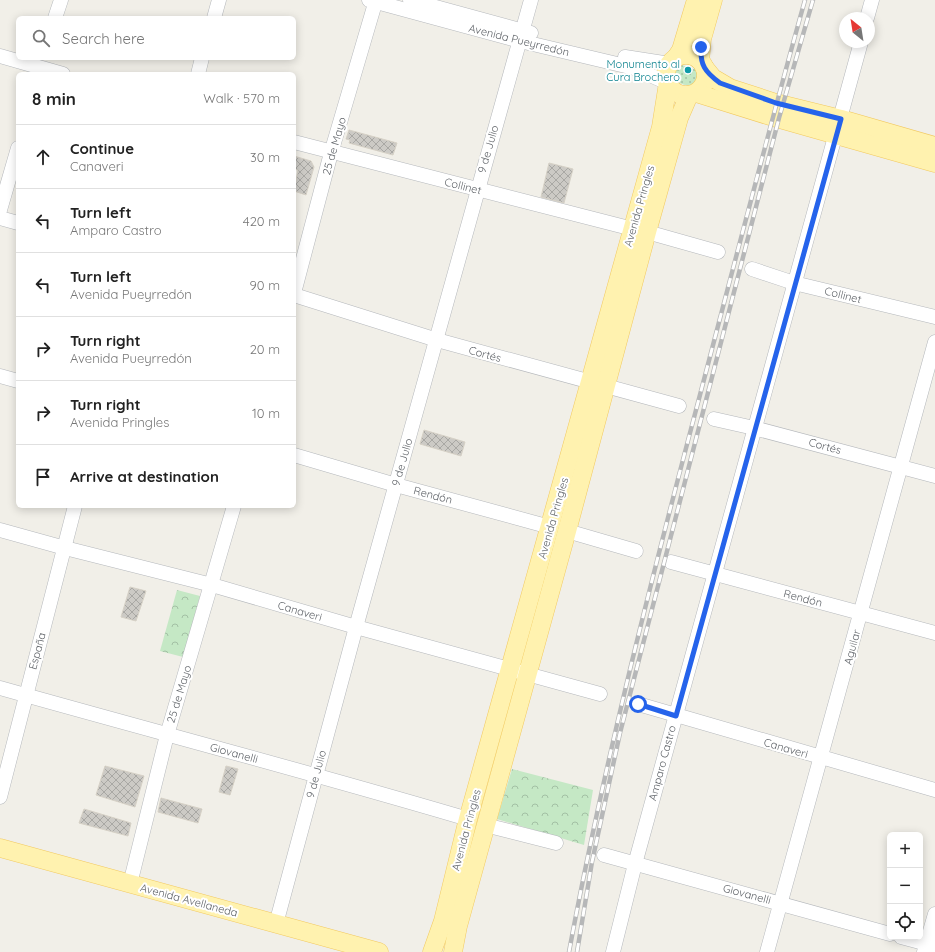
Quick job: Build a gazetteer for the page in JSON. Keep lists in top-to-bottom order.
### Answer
{
  "streets": {
    "main road": ["Avenida Pringles", "Avenida Avellaneda"],
    "street": [
      "Avenida Pueyrredón",
      "25 de Mayo",
      "9 de Julio",
      "Collinet",
      "Cortés",
      "Rendón",
      "Canaveri",
      "Aguilar",
      "España",
      "Giovanelli",
      "Amparo Castro"
    ]
  },
  "crossings": [
    ["Avenida Pueyrredón", "25 de Mayo"],
    ["Avenida Pueyrredón", "9 de Julio"],
    ["Avenida Pueyrredón", "Avenida Pringles"],
    ["25 de Mayo", "Collinet"],
    ["25 de Mayo", "Canaveri"],
    ["25 de Mayo", "Giovanelli"],
    ["25 de Mayo", "Avenida Avellaneda"],
    ["9 de Julio", "Collinet"],
    ["9 de Julio", "Cortés"],
    ["9 de Julio", "Rendón"],
    ["9 de Julio", "Canaveri"],
    ["9 de Julio", "Giovanelli"],
    ["9 de Julio", "Avenida Avellaneda"],
    ["Collinet", "Avenida Pringles"],
    ["Collinet", "Amparo Castro"],
    ["Avenida Pringles", "Cortés"],
    ["Avenida Pringles", "Rendón"],
    ["Avenida Pringles", "Canaveri"],
    ["Avenida Pringles", "Giovanelli"],
    ["Cortés", "Aguilar"],
    ["Cortés", "Amparo Castro"],
    ["Rendón", "Aguilar"],
    ["Rendón", "Amparo Castro"],
    ["Canaveri", "Aguilar"],
    ["Canaveri", "España"],
    ["Canaveri", "Amparo Castro"],
    ["Aguilar", "Giovanelli"],
    ["España", "Giovanelli"],
    ["Giovanelli", "Amparo Castro"]
  ],
  "places": ["Monumento al Cura Brochero"],
  "north": "top left",
  "page": {
    "search": "Search here",
    "heading": ["8 min", "Walk · 570 m"],
    "list": [
      ["Continue", "Canaveri", "30 m"],
      ["Turn left", "Amparo Castro", "420 m"],
      ["Turn left", "Avenida Pueyrredón", "90 m"],
      ["Turn right", "Avenida Pueyrredón", "20 m"],
      ["Turn right", "Avenida Pringles", "10 m"],
      "Arrive at destination"
    ],
    "map_buttons": ["+", "−"]
  }
}
